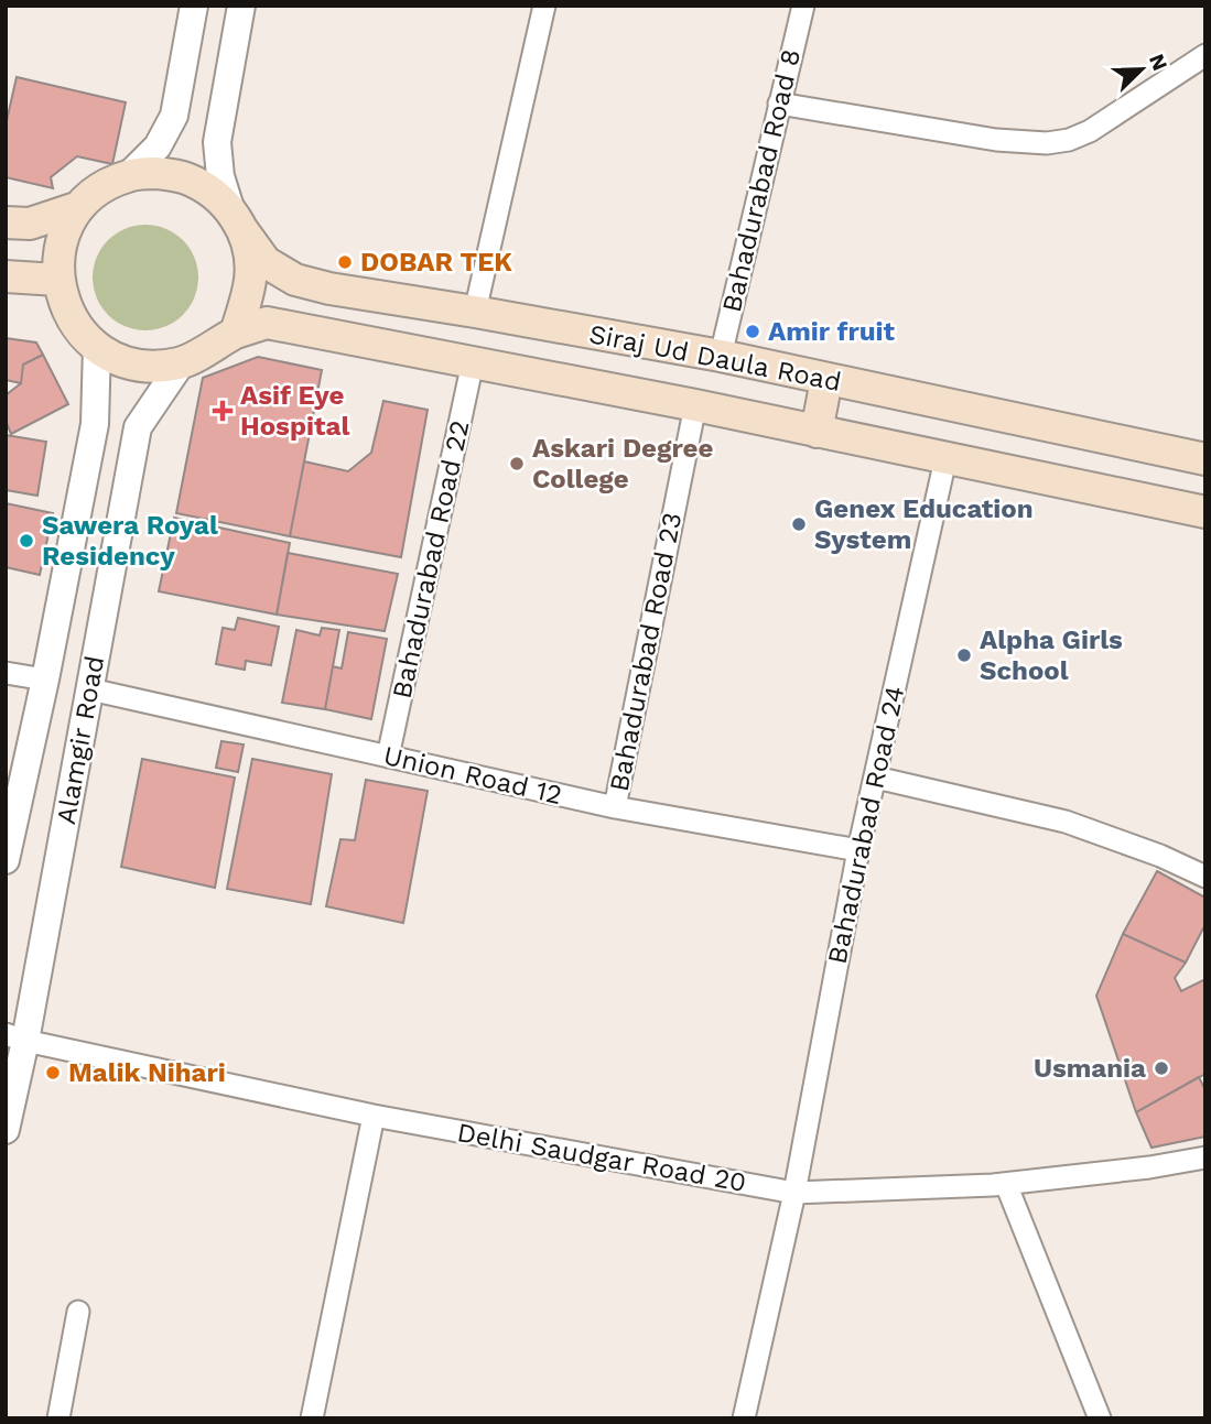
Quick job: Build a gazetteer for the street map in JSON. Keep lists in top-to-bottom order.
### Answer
{
  "streets": {
    "main road": ["Siraj Ud Daula Road"],
    "street": [
      "Bahadurabad Road 8",
      "Bahadurabad Road 22",
      "Bahadurabad Road 23",
      "Alamgir Road",
      "Union Road 12",
      "Bahadurabad Road 24",
      "Delhi Saudgar Road 20"
    ]
  },
  "crossings": [
    ["Bahadurabad Road 8", "Siraj Ud Daula Road"],
    ["Siraj Ud Daula Road", "Bahadurabad Road 22"],
    ["Siraj Ud Daula Road", "Bahadurabad Road 23"],
    ["Siraj Ud Daula Road", "Alamgir Road"],
    ["Siraj Ud Daula Road", "Bahadurabad Road 24"],
    ["Bahadurabad Road 22", "Union Road 12"],
    ["Bahadurabad Road 23", "Union Road 12"],
    ["Alamgir Road", "Union Road 12"],
    ["Alamgir Road", "Delhi Saudgar Road 20"],
    ["Union Road 12", "Bahadurabad Road 24"],
    ["Bahadurabad Road 24", "Delhi Saudgar Road 20"]
  ],
  "places": {
    "other": [
      "DOBAR TEK",
      "Amir fruit",
      "Askari Degree College",
      "Genex Education System",
      "Sawera Royal Residency",
      "Alpha Girls School",
      "Usmania",
      "Malik Nihari"
    ],
    "health": ["Asif Eye Hospital"]
  },
  "north": "top right"
}
